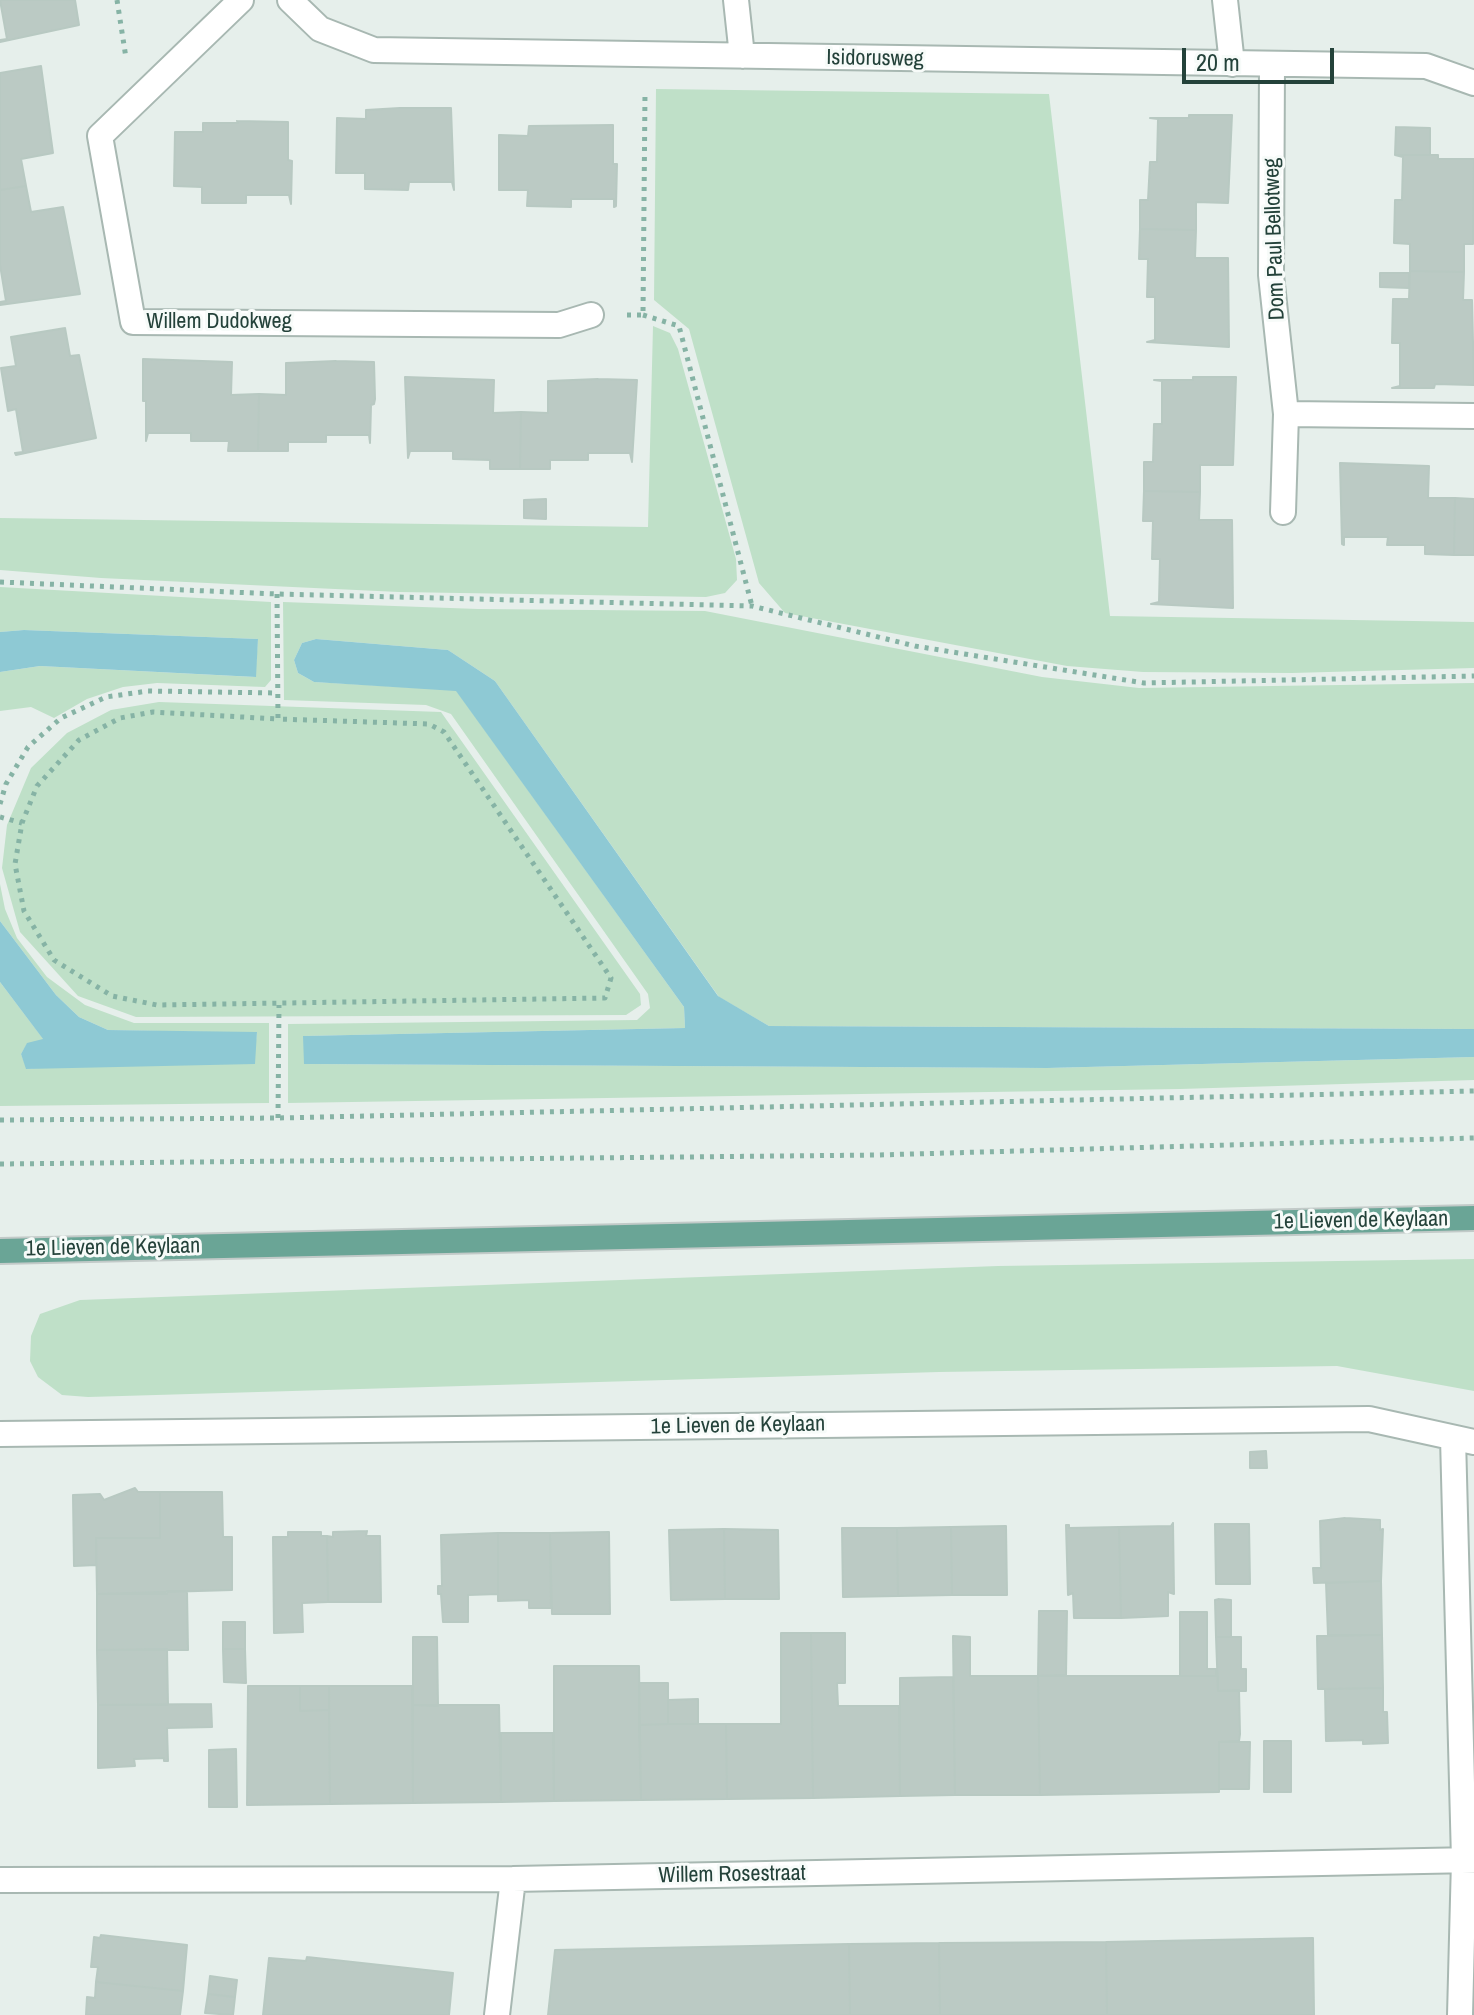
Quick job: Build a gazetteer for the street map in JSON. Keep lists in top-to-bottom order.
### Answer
{
  "streets": {
    "main road": ["1e Lieven de Keylaan"],
    "street": [
      "Isidorusweg",
      "Dom Paul Bellotweg",
      "Willem Dudokweg",
      "Willem Rosestraat"
    ]
  },
  "crossings": [
    ["Isidorusweg", "Dom Paul Bellotweg"]
  ],
  "scale_bar": "20 m"
}
